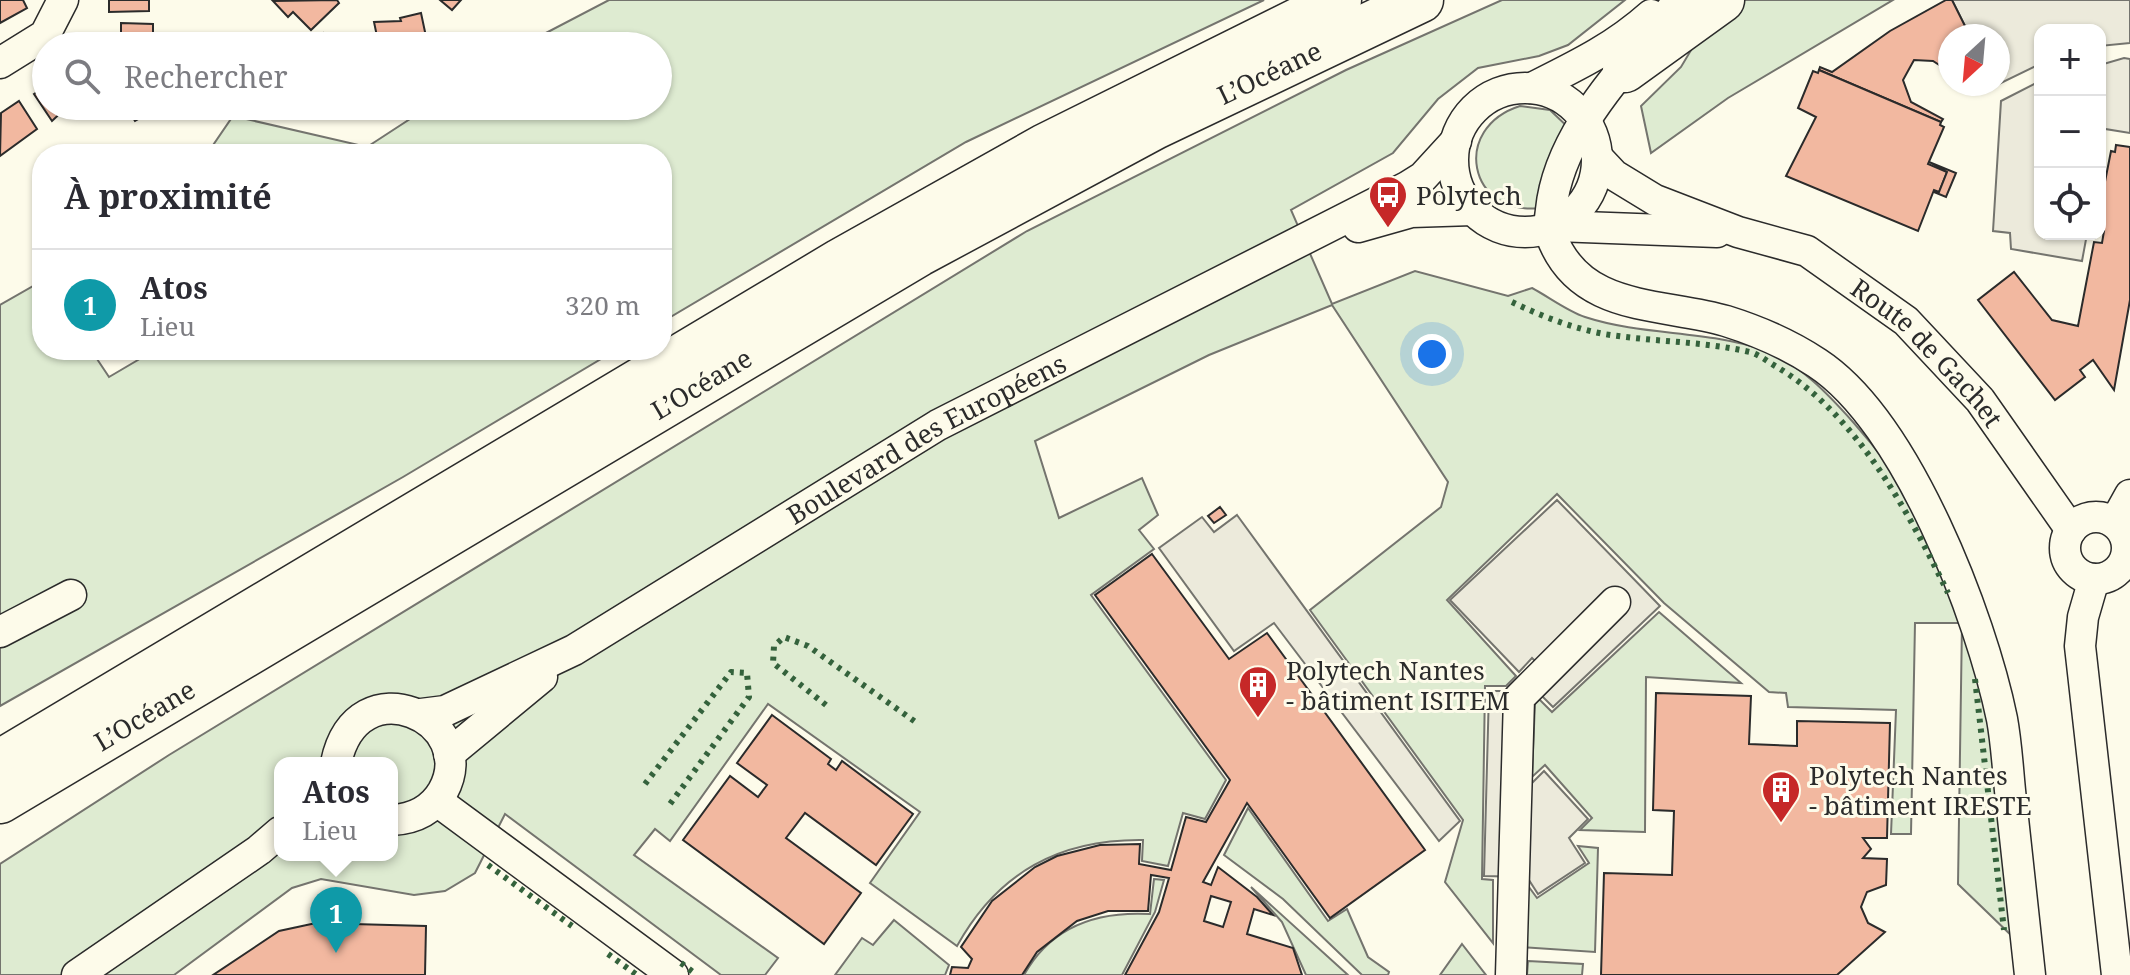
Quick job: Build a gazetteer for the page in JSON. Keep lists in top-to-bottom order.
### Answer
{
  "streets": {
    "highway": ["L’Océane"],
    "street": ["Route de Gachet", "Boulevard des Européens"]
  },
  "crossings": [
    ["Route de Gachet", "Boulevard des Européens"]
  ],
  "places": {
    "bus stop": ["Polytech"],
    "building": ["Polytech Nantes - bâtiment ISITEM", "Polytech Nantes - bâtiment IRESTE"]
  },
  "north": "bottom left",
  "page": {
    "map_buttons": ["+", "−"],
    "search": "Rechercher",
    "heading": "À proximité",
    "list": [
      {
        "mark": "1",
        "name": "Atos",
        "note": "Lieu",
        "value": "320 m"
      }
    ],
    "popup": ["Atos", "Lieu"],
    "pins": "1"
  }
}
